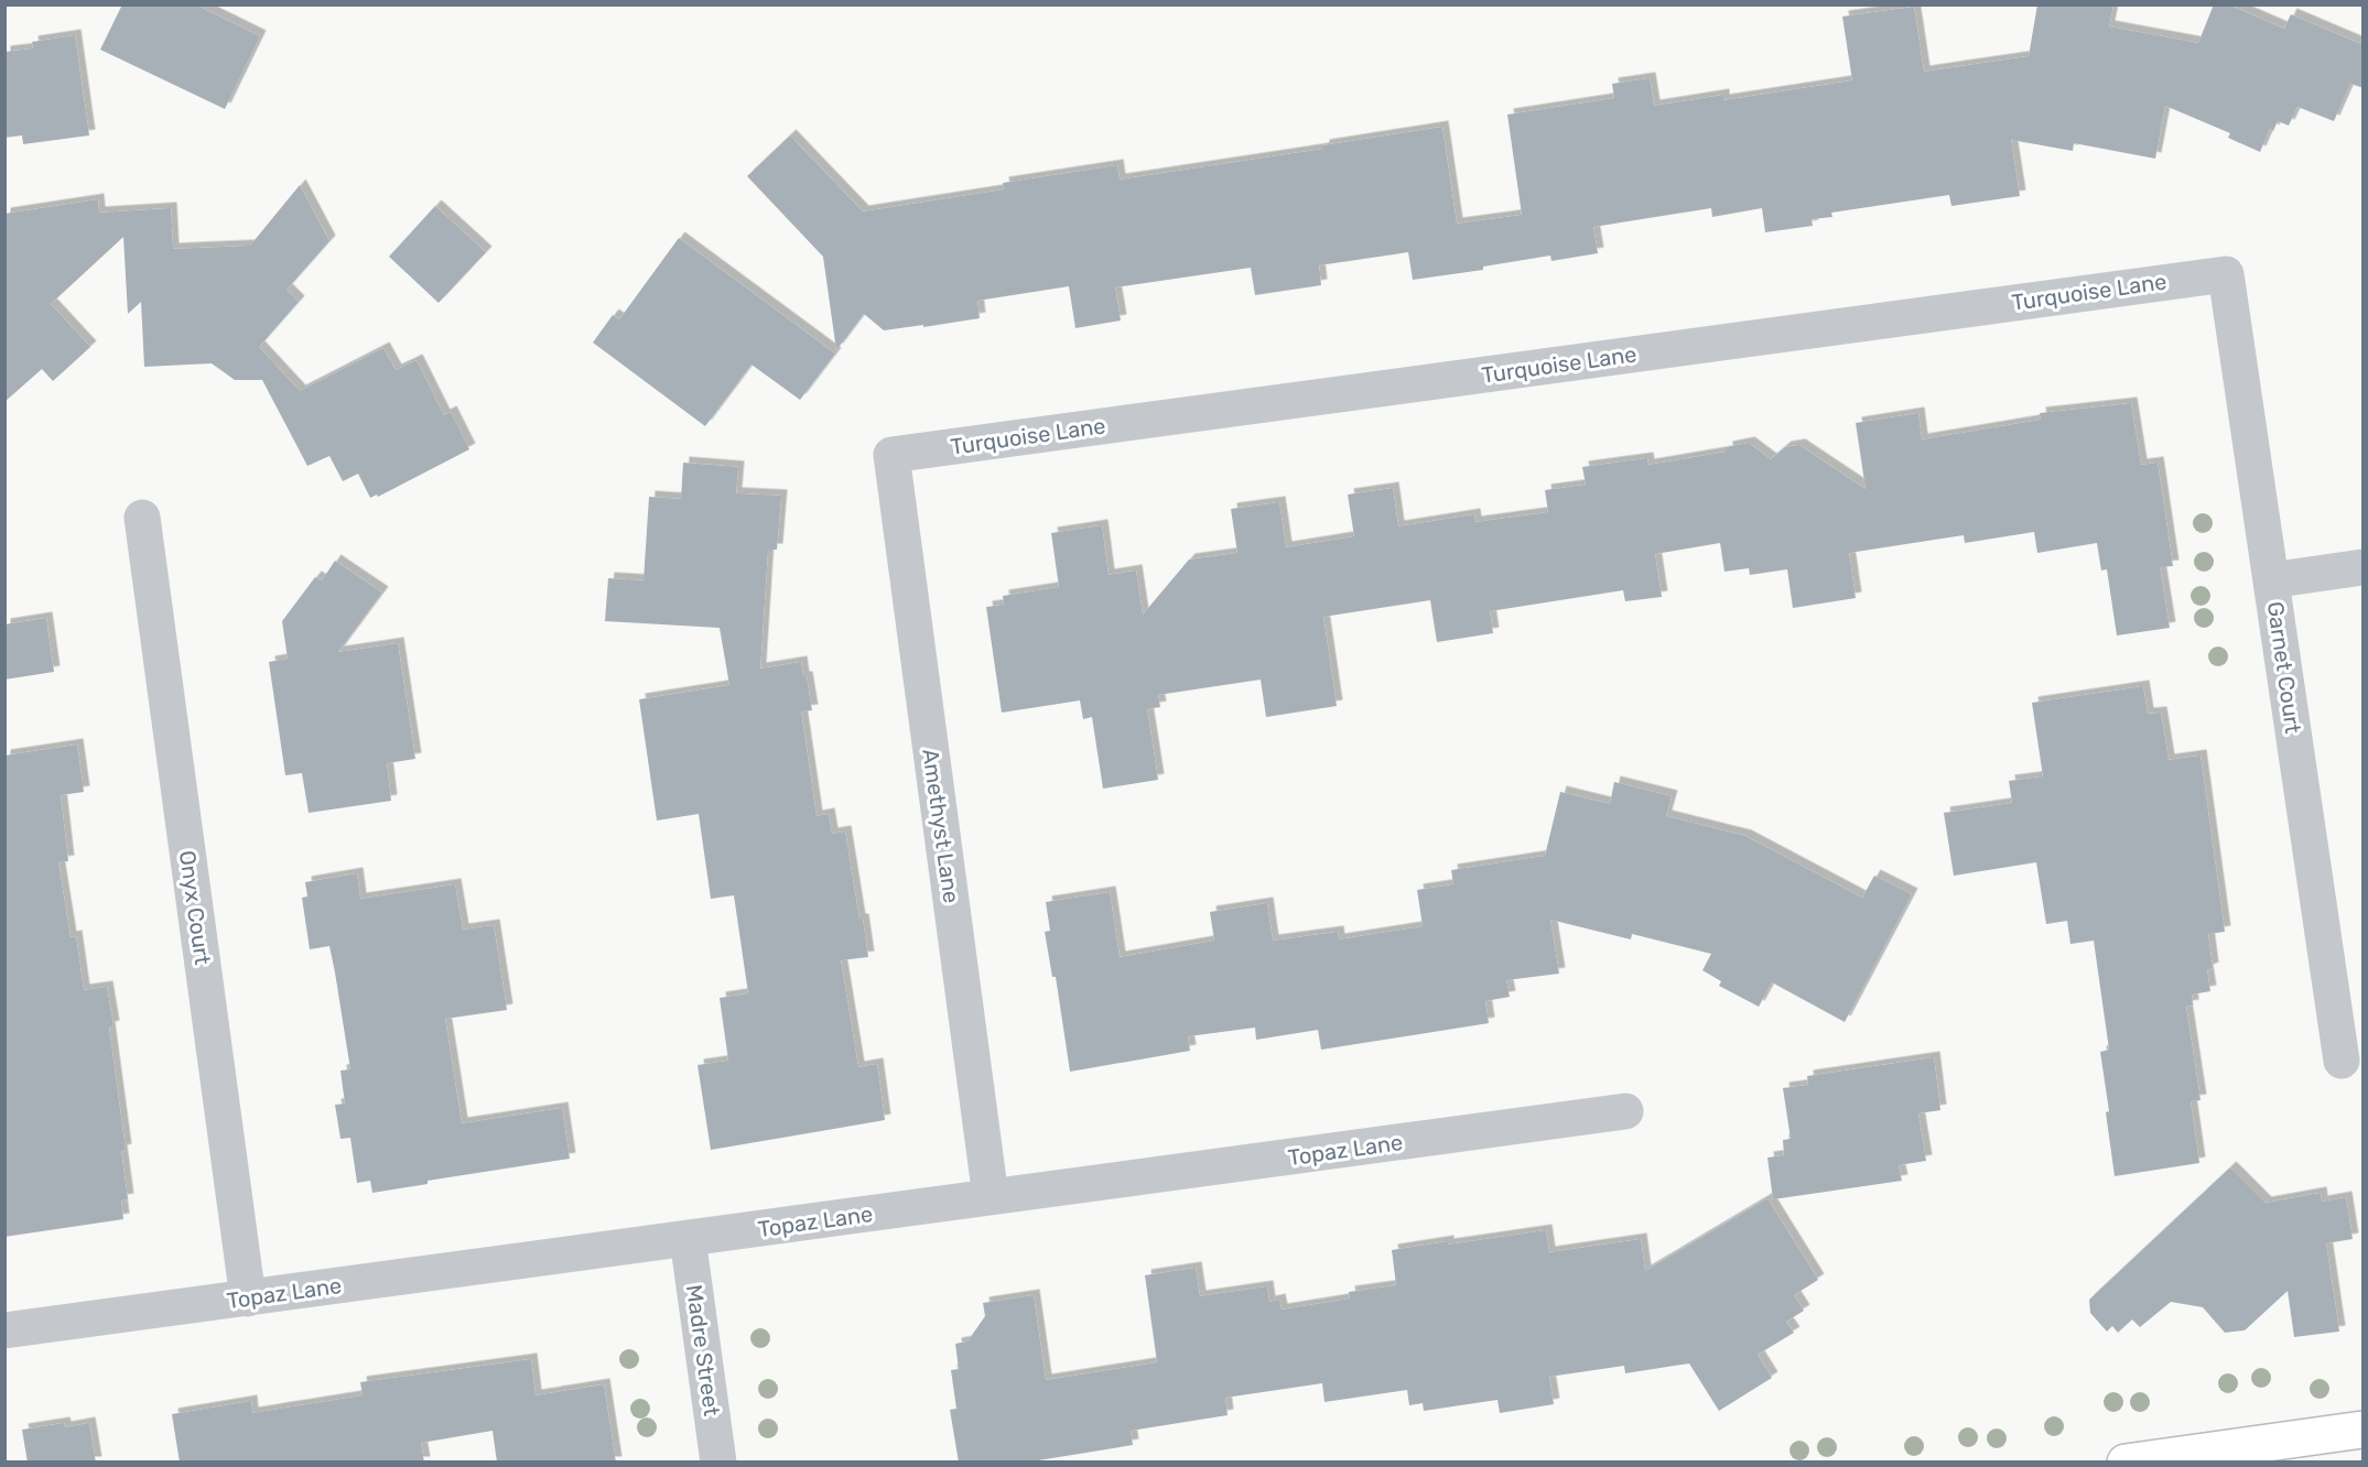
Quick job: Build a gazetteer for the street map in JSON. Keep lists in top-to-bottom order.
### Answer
{
  "streets": {
    "street": [
      "Turquoise Lane",
      "Garnet Court",
      "Amethyst Lane",
      "Onyx Court",
      "Topaz Lane",
      "Madre Street"
    ]
  },
  "crossings": [
    ["Turquoise Lane", "Garnet Court"],
    ["Turquoise Lane", "Amethyst Lane"],
    ["Amethyst Lane", "Topaz Lane"],
    ["Onyx Court", "Topaz Lane"],
    ["Topaz Lane", "Madre Street"]
  ]
}
